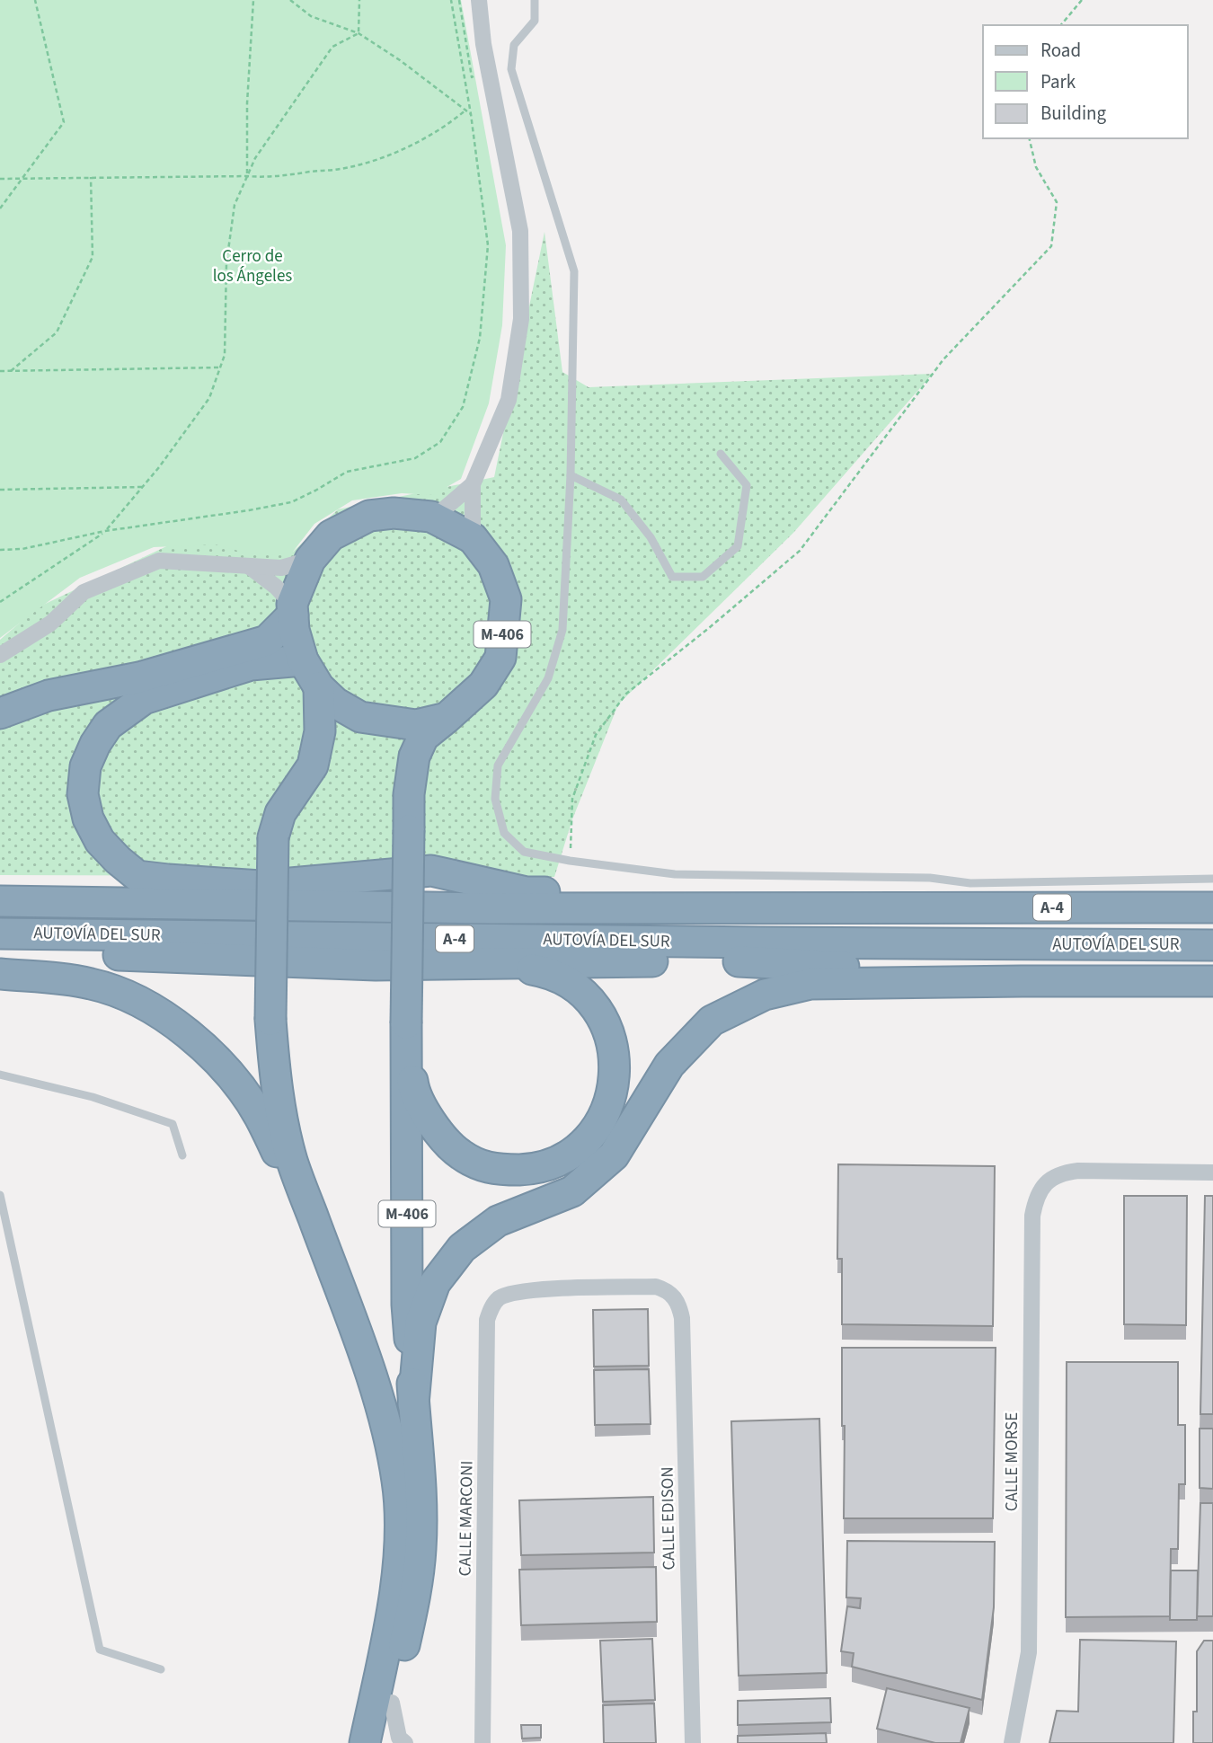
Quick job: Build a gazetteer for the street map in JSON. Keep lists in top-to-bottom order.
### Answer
{
  "streets": {
    "highway": ["M-406", "A-4", "AUTOVÍA DEL SUR"],
    "street": ["CALLE MORSE", "CALLE MARCONI", "CALLE EDISON"]
  },
  "crossings": [
    ["CALLE MARCONI", "CALLE EDISON"]
  ],
  "parks": ["Cerro de los Ángeles"],
  "legend": ["Road", "Park", "Building"]
}
